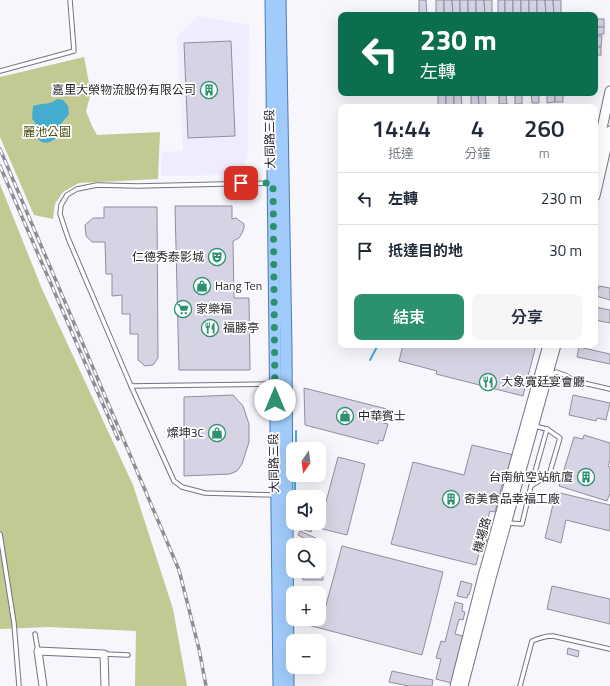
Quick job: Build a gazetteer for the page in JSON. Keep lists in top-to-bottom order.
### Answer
{
  "streets": {
    "main road": ["大同路三段"],
    "street": ["機場路"]
  },
  "parks": ["麗池公園"],
  "places": {
    "building": ["嘉里大榮物流股份有限公司", "台南航空站航廈", "奇美食品幸福工廠"],
    "theatre": ["仁德秀泰影城"],
    "shop": ["Hang Ten", "中華賓士", "燦坤3C"],
    "supermarket": ["家樂福"],
    "restaurant": ["福勝亭", "大象寬廷宴會廳"]
  },
  "north": "bottom",
  "page": {
    "turn": ["230 m", "左轉"],
    "eta": [
      "14:44",
      "抵達",
      "4",
      "分鐘",
      "260",
      "m"
    ],
    "list": [
      {
        "name": "左轉",
        "value": "230 m"
      },
      {
        "name": "抵達目的地",
        "value": "30 m"
      }
    ],
    "buttons": ["結束", "分享"],
    "map_buttons": ["+", "−"]
  }
}
